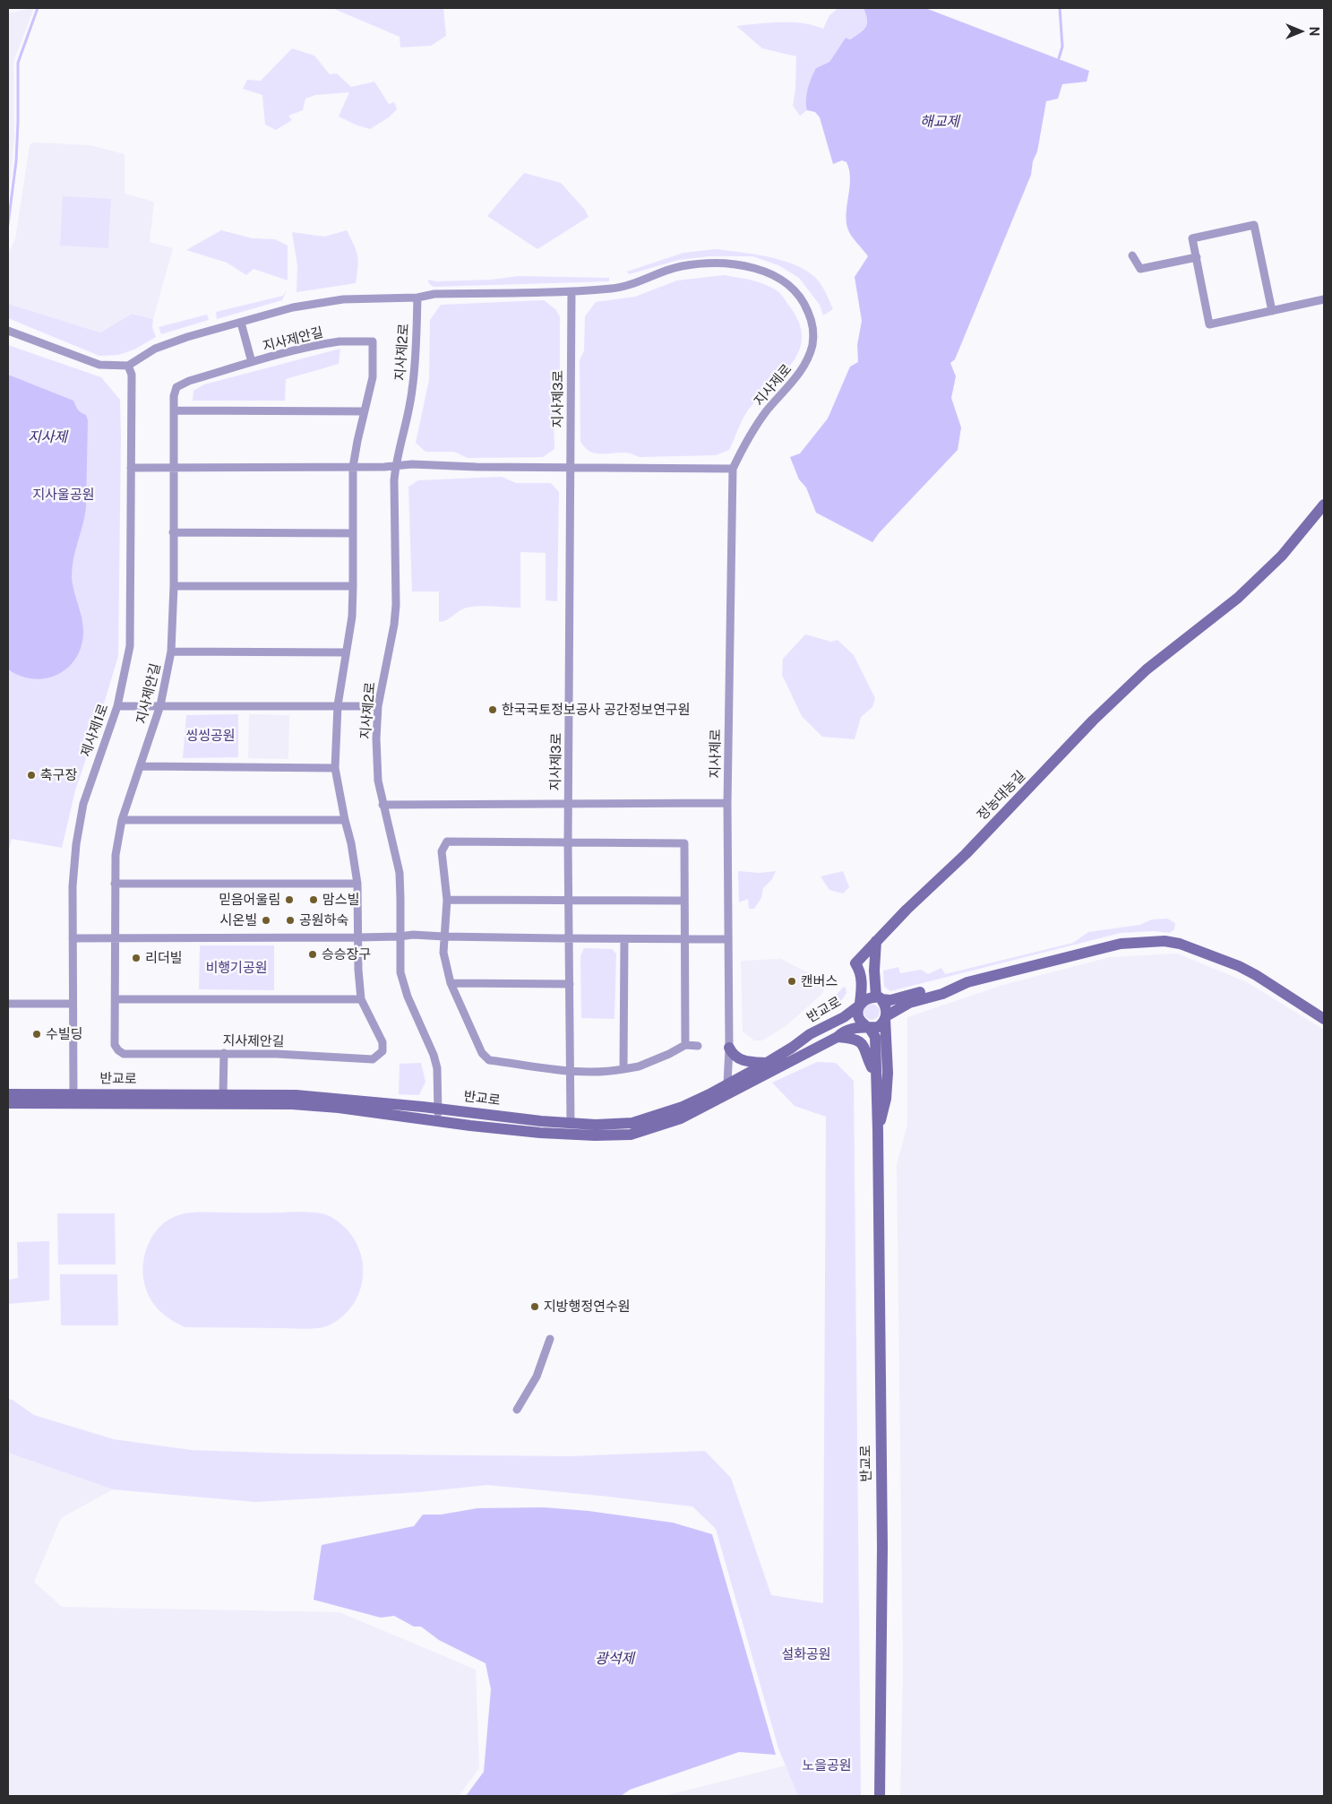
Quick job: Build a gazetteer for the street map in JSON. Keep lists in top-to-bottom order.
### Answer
{
  "streets": {
    "street": [
      "지사제안길",
      "지사제2로",
      "지사제로",
      "지사제3로",
      "제사제1로",
      "정농대농길",
      "반교로"
    ]
  },
  "crossings": [
    ["지사제2로", "지사제로"],
    ["지사제2로", "반교로"],
    ["지사제로", "지사제3로"],
    ["지사제로", "제사제1로"],
    ["지사제로", "반교로"],
    ["지사제3로", "반교로"],
    ["제사제1로", "반교로"]
  ],
  "water": ["해교제", "지사제", "광석제"],
  "parks": [
    "지사울공원",
    "씽씽공원",
    "비행기공원",
    "설화공원",
    "노을공원"
  ],
  "places": [
    "한국국토정보공사 공간정보연구원",
    "축구장",
    "믿음어울림",
    "맘스빌",
    "시온빌",
    "공원하숙",
    "승승장구",
    "리더빌",
    "캔버스",
    "수빌딩",
    "지방행정연수원"
  ],
  "north": "right"
}
